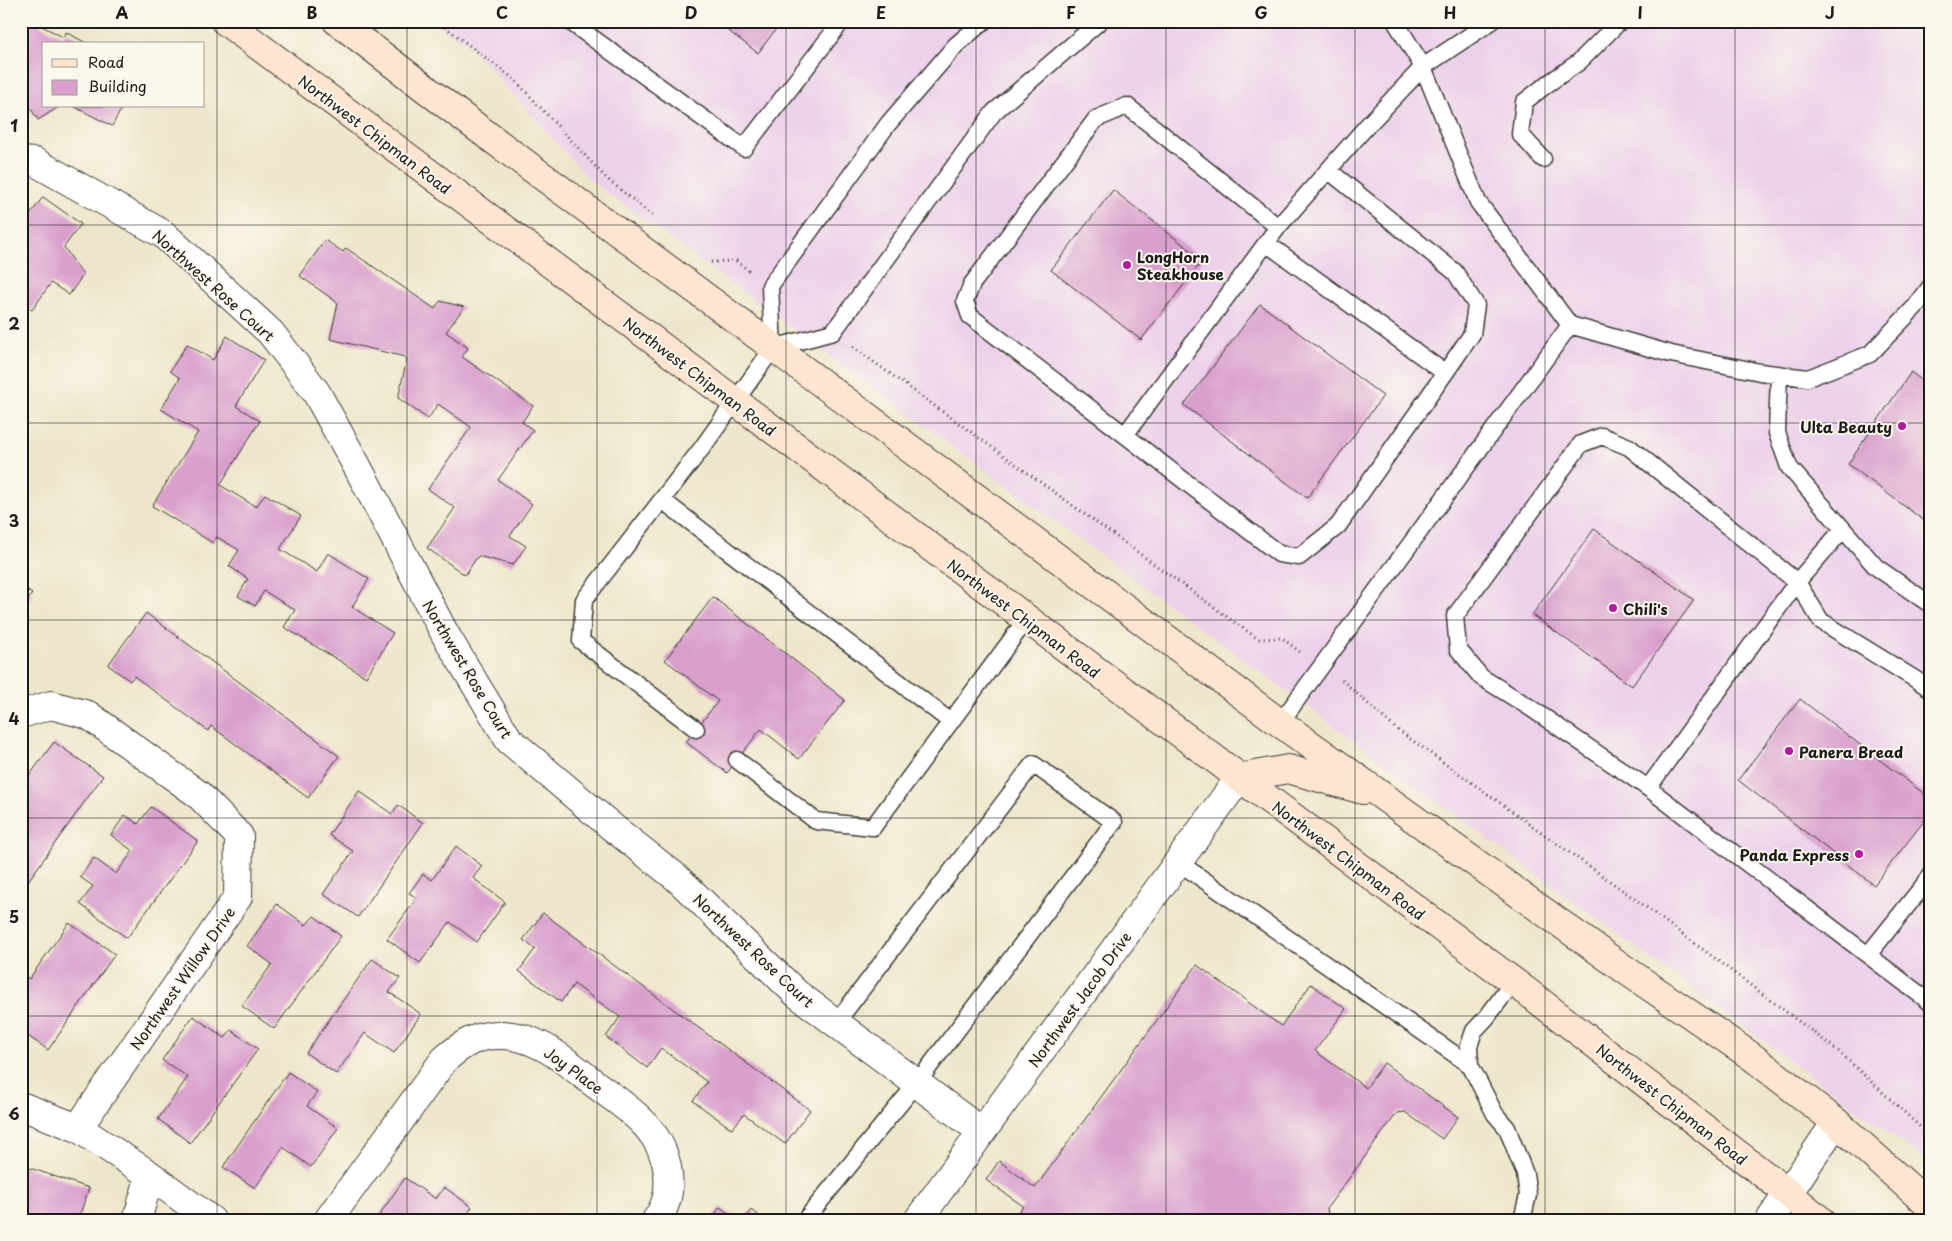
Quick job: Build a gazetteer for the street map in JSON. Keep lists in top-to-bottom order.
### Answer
{
  "streets": {
    "main road": ["Northwest Chipman Road"],
    "street": [
      "Northwest Rose Court",
      "Northwest Willow Drive",
      "Northwest Jacob Drive",
      "Joy Place"
    ]
  },
  "crossings": [
    ["Northwest Chipman Road", "Northwest Jacob Drive"],
    ["Northwest Rose Court", "Northwest Jacob Drive"]
  ],
  "places": [
    "LongHorn Steakhouse",
    "Ulta Beauty",
    "Chili's",
    "Panera Bread",
    "Panda Express"
  ],
  "legend": ["Road", "Building"],
  "grid": {
    "columns": [
      "A",
      "B",
      "C",
      "D",
      "E",
      "F",
      "G",
      "H",
      "I",
      "J"
    ],
    "rows": [
      "1",
      "2",
      "3",
      "4",
      "5",
      "6"
    ]
  }
}
